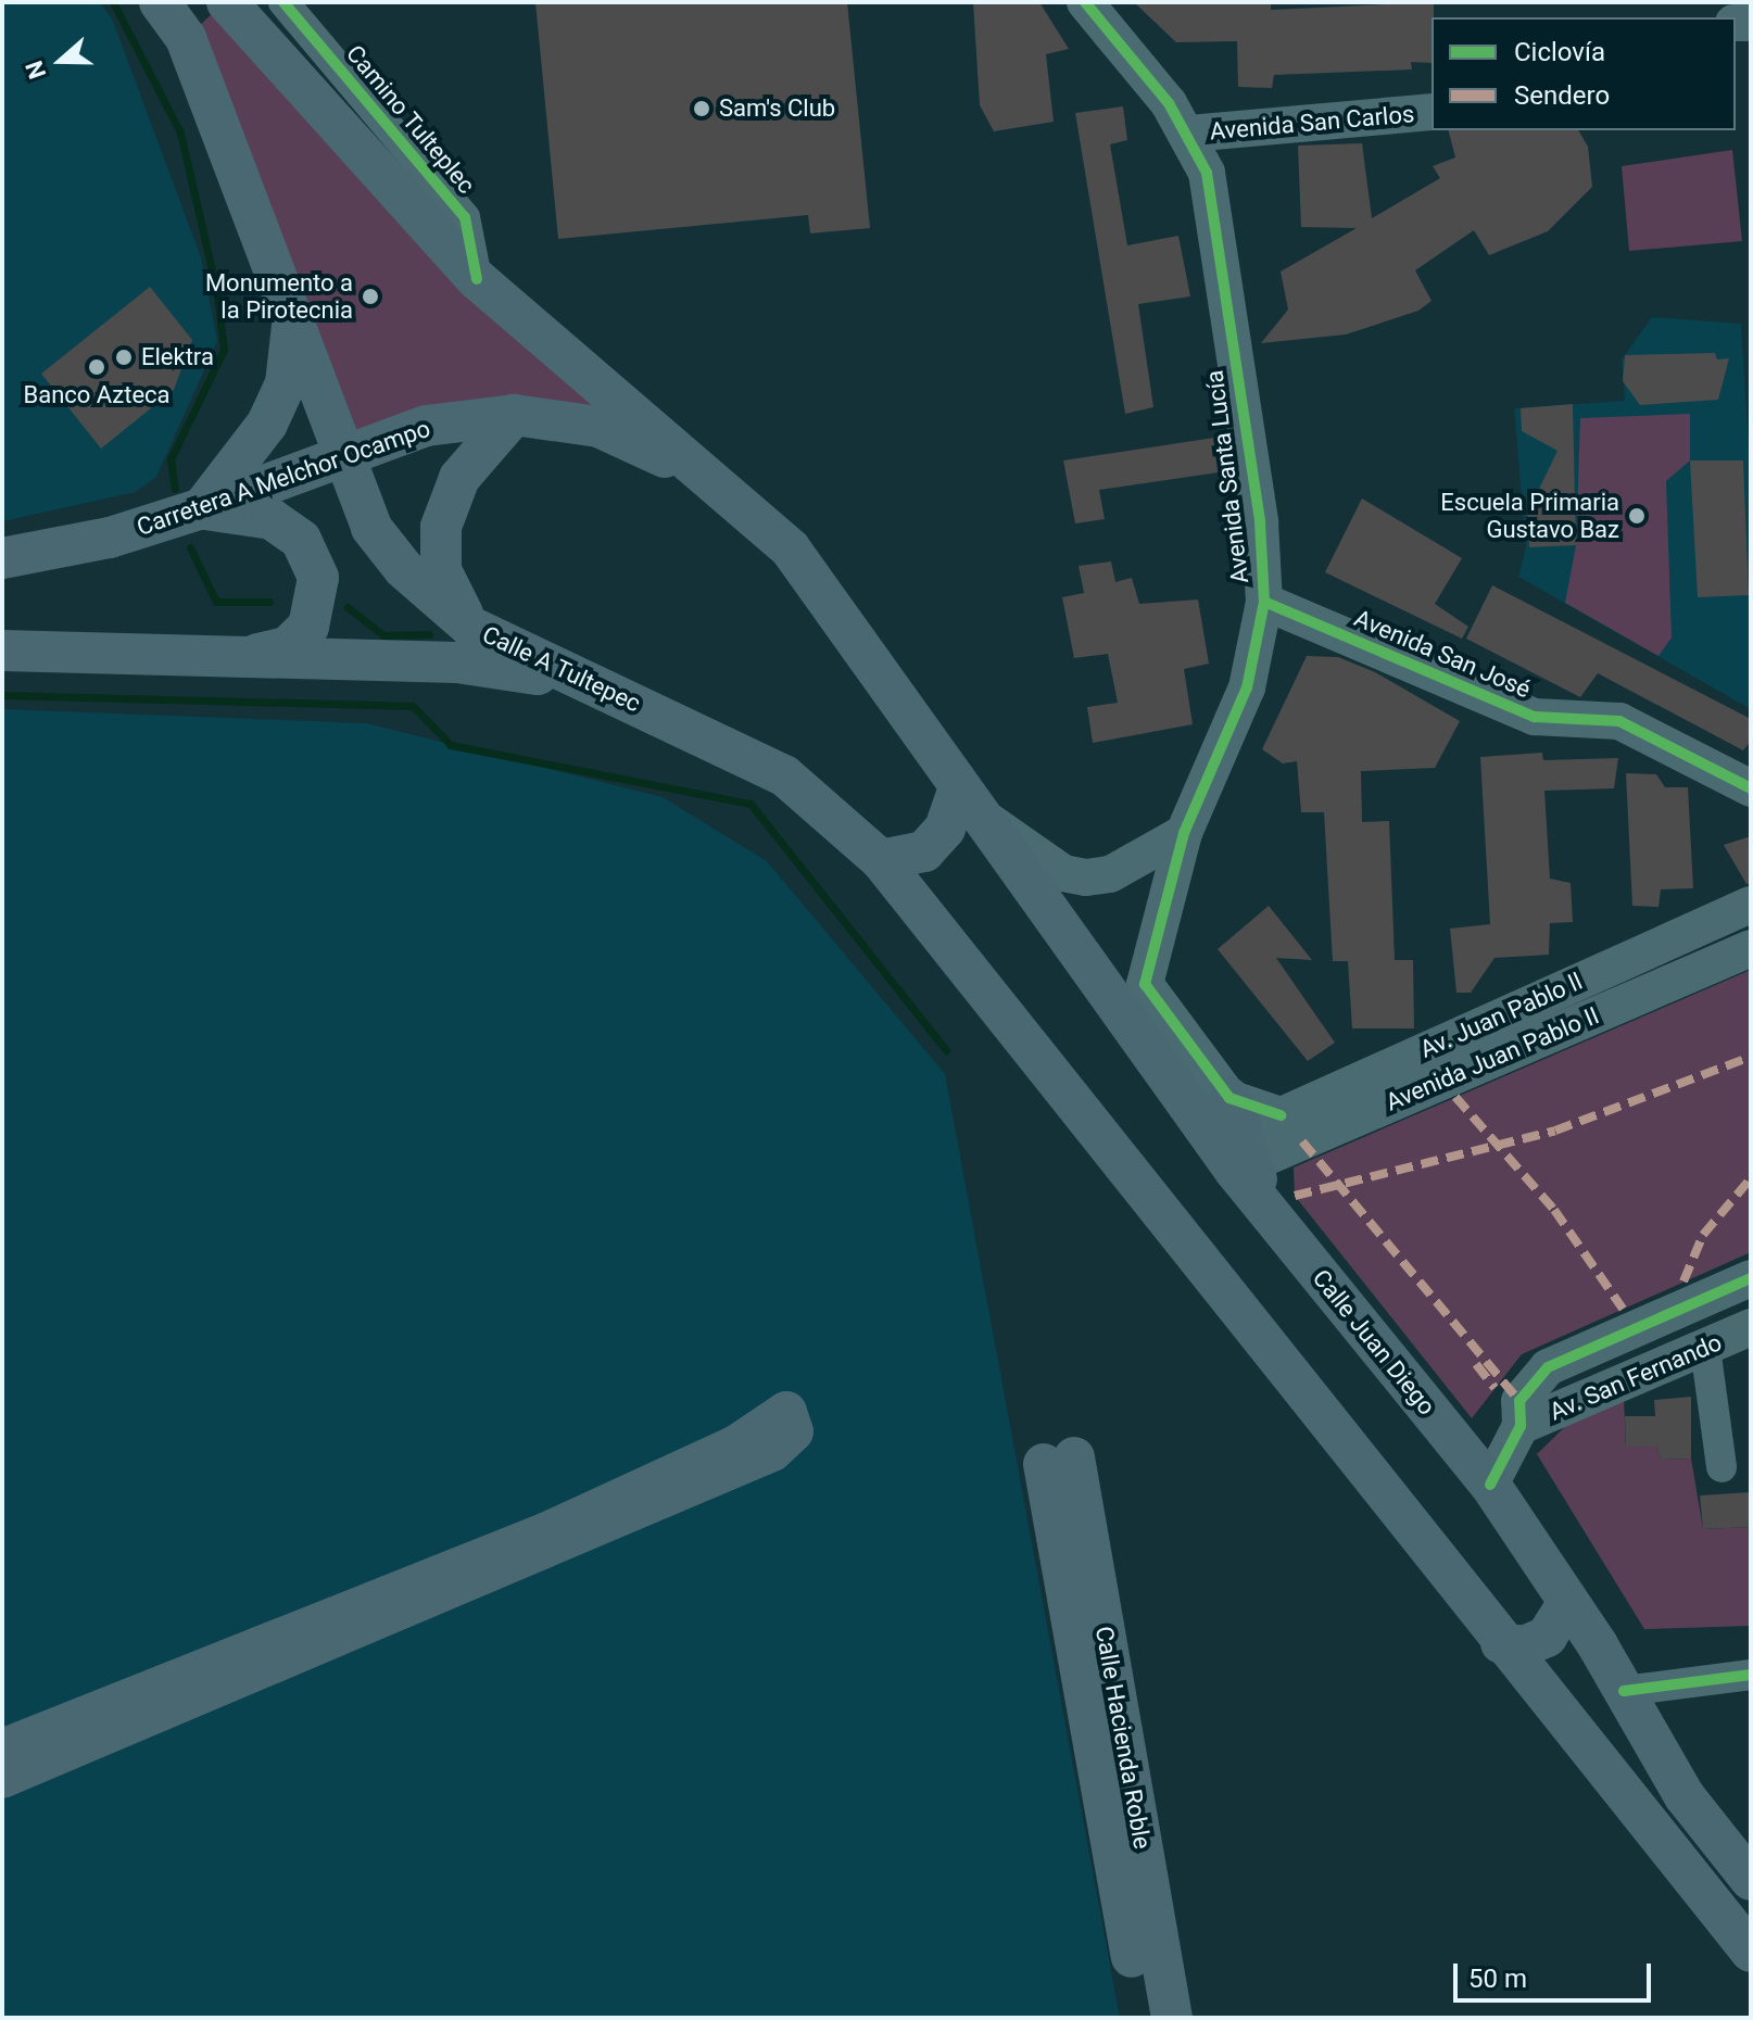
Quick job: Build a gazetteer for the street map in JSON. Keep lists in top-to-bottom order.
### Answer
{
  "streets": {
    "main road": [
      "Carretera A Melchor Ocampo",
      "Calle A Tultepec",
      "Calle Juan Diego",
      "Calle Hacienda Roble"
    ],
    "street": [
      "Camino Tulteplec",
      "Avenida San Carlos",
      "Avenida Santa Lucía",
      "Avenida San José",
      "Av. Juan Pablo ll",
      "Avenida Juan Pablo II",
      "Av. San Fernando"
    ]
  },
  "crossings": [
    ["Avenida San Carlos", "Avenida Santa Lucía"],
    ["Avenida Santa Lucía", "Avenida San José"],
    ["Avenida Santa Lucía", "Av. Juan Pablo ll"],
    ["Avenida Santa Lucía", "Avenida Juan Pablo II"],
    ["Avenida Santa Lucía", "Calle Juan Diego"],
    ["Carretera A Melchor Ocampo", "Calle A Tultepec"],
    ["Av. Juan Pablo ll", "Avenida Juan Pablo II"],
    ["Av. Juan Pablo ll", "Calle Juan Diego"],
    ["Avenida Juan Pablo II", "Calle Juan Diego"]
  ],
  "places": [
    "Sam's Club",
    "Monumento a la Pirotecnia",
    "Elektra",
    "Banco Azteca",
    "Escuela Primaria Gustavo Baz"
  ],
  "legend": ["Ciclovía", "Sendero"],
  "scale_bar": "50 m",
  "north": "left"
}
